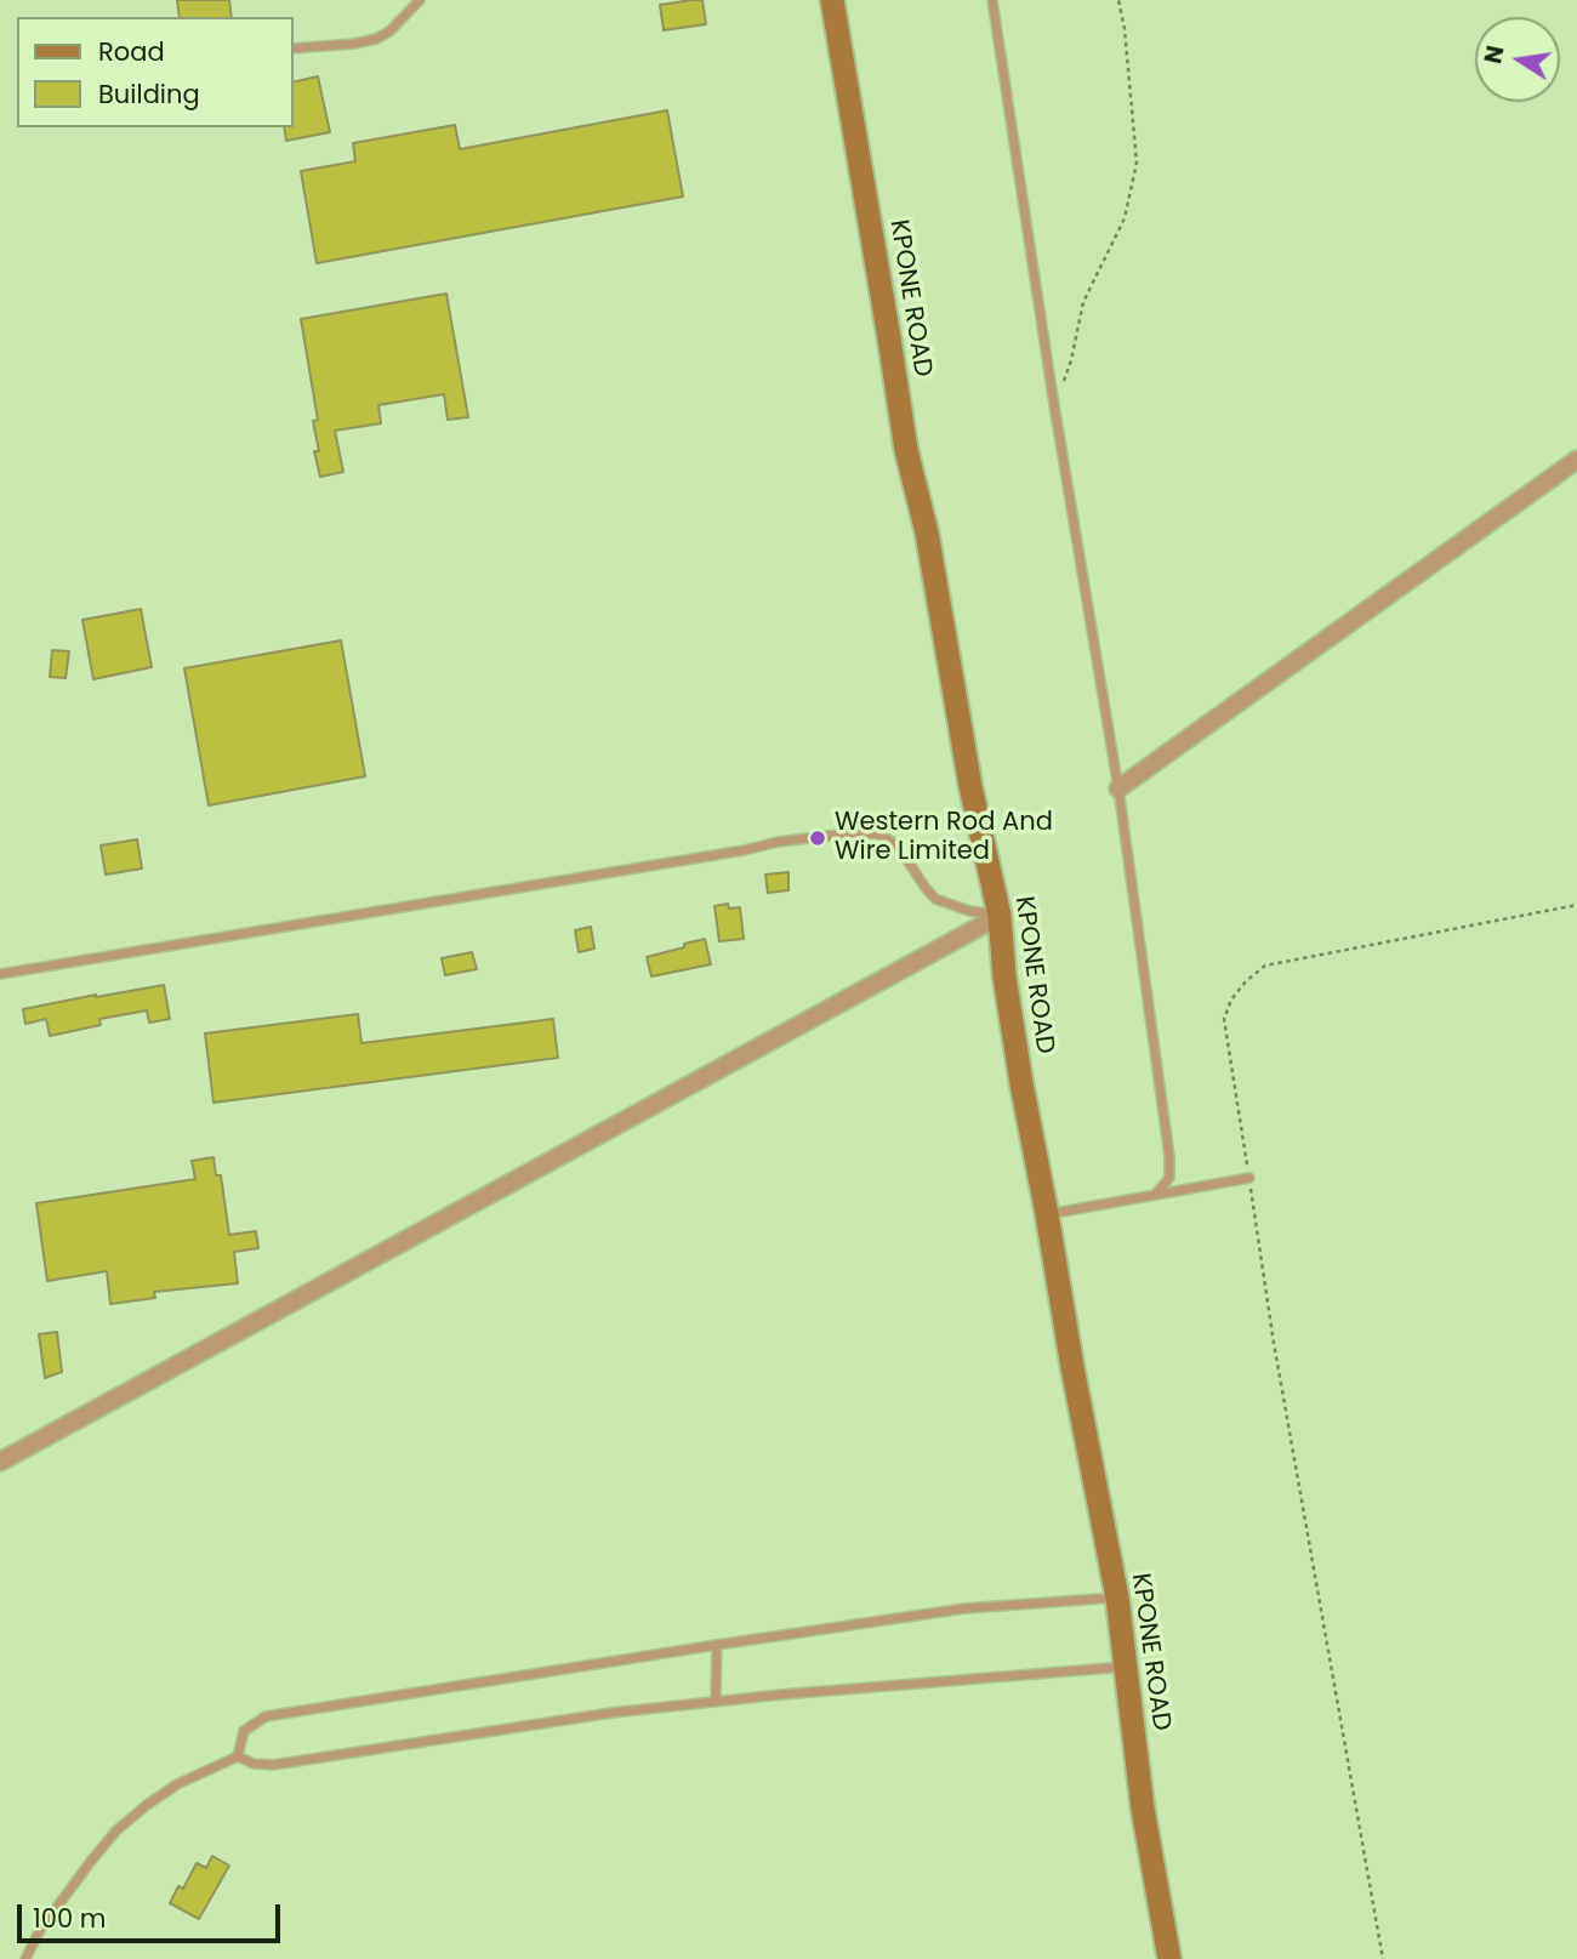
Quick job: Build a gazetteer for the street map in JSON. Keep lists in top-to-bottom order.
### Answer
{
  "streets": {
    "main road": ["KPONE ROAD"]
  },
  "places": ["Western Rod And Wire Limited"],
  "legend": ["Road", "Building"],
  "scale_bar": "100 m",
  "north": "left"
}
